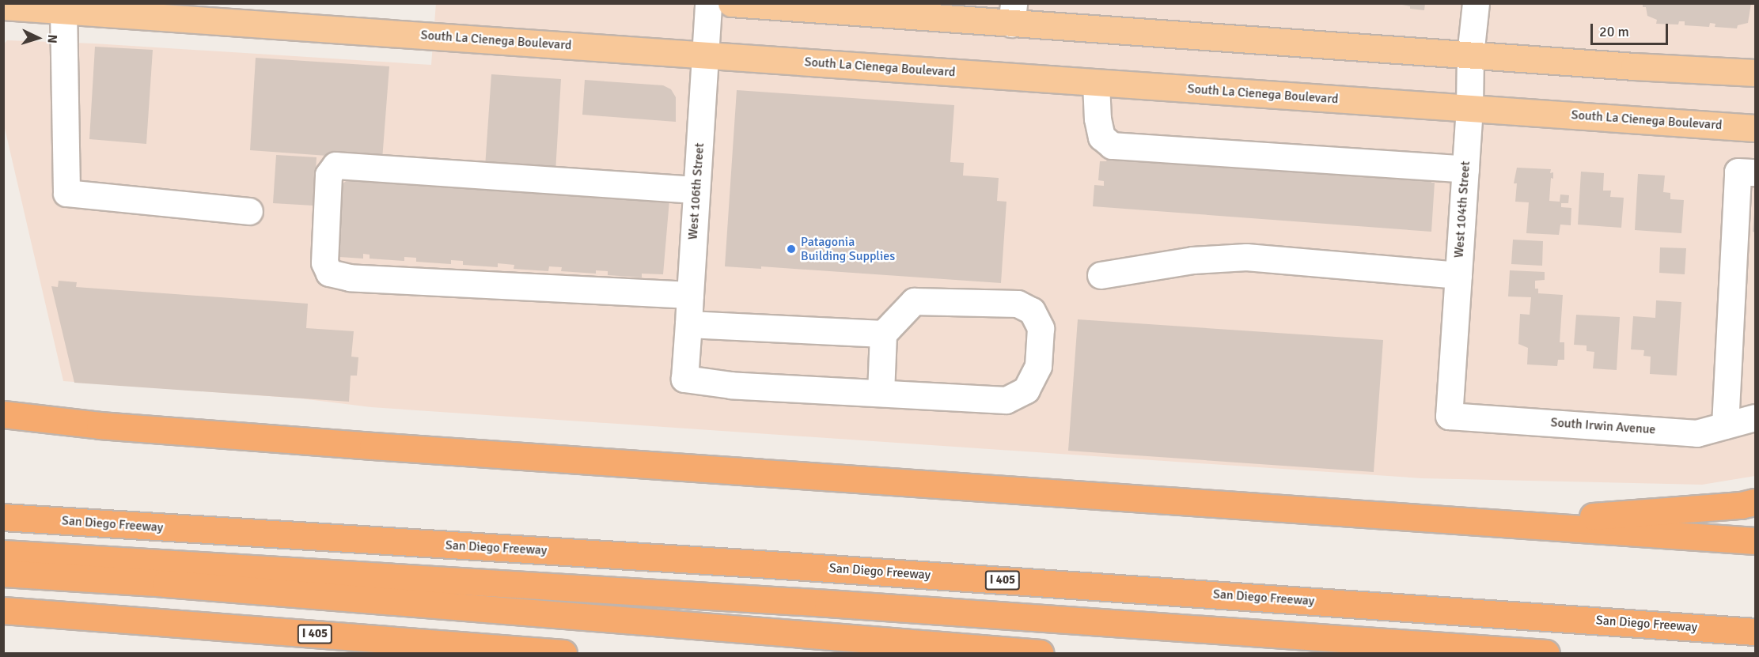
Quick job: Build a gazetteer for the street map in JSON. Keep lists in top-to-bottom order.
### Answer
{
  "streets": {
    "highway": ["San Diego Freeway", "I 405"],
    "main road": ["South La Cienega Boulevard"],
    "street": ["West 106th Street", "West 104th Street", "South Irwin Avenue"]
  },
  "crossings": [
    ["South La Cienega Boulevard", "West 106th Street"],
    ["South La Cienega Boulevard", "West 104th Street"],
    ["West 104th Street", "South Irwin Avenue"]
  ],
  "places": ["Patagonia Building Supplies"],
  "scale_bar": "20 m",
  "north": "right"
}
